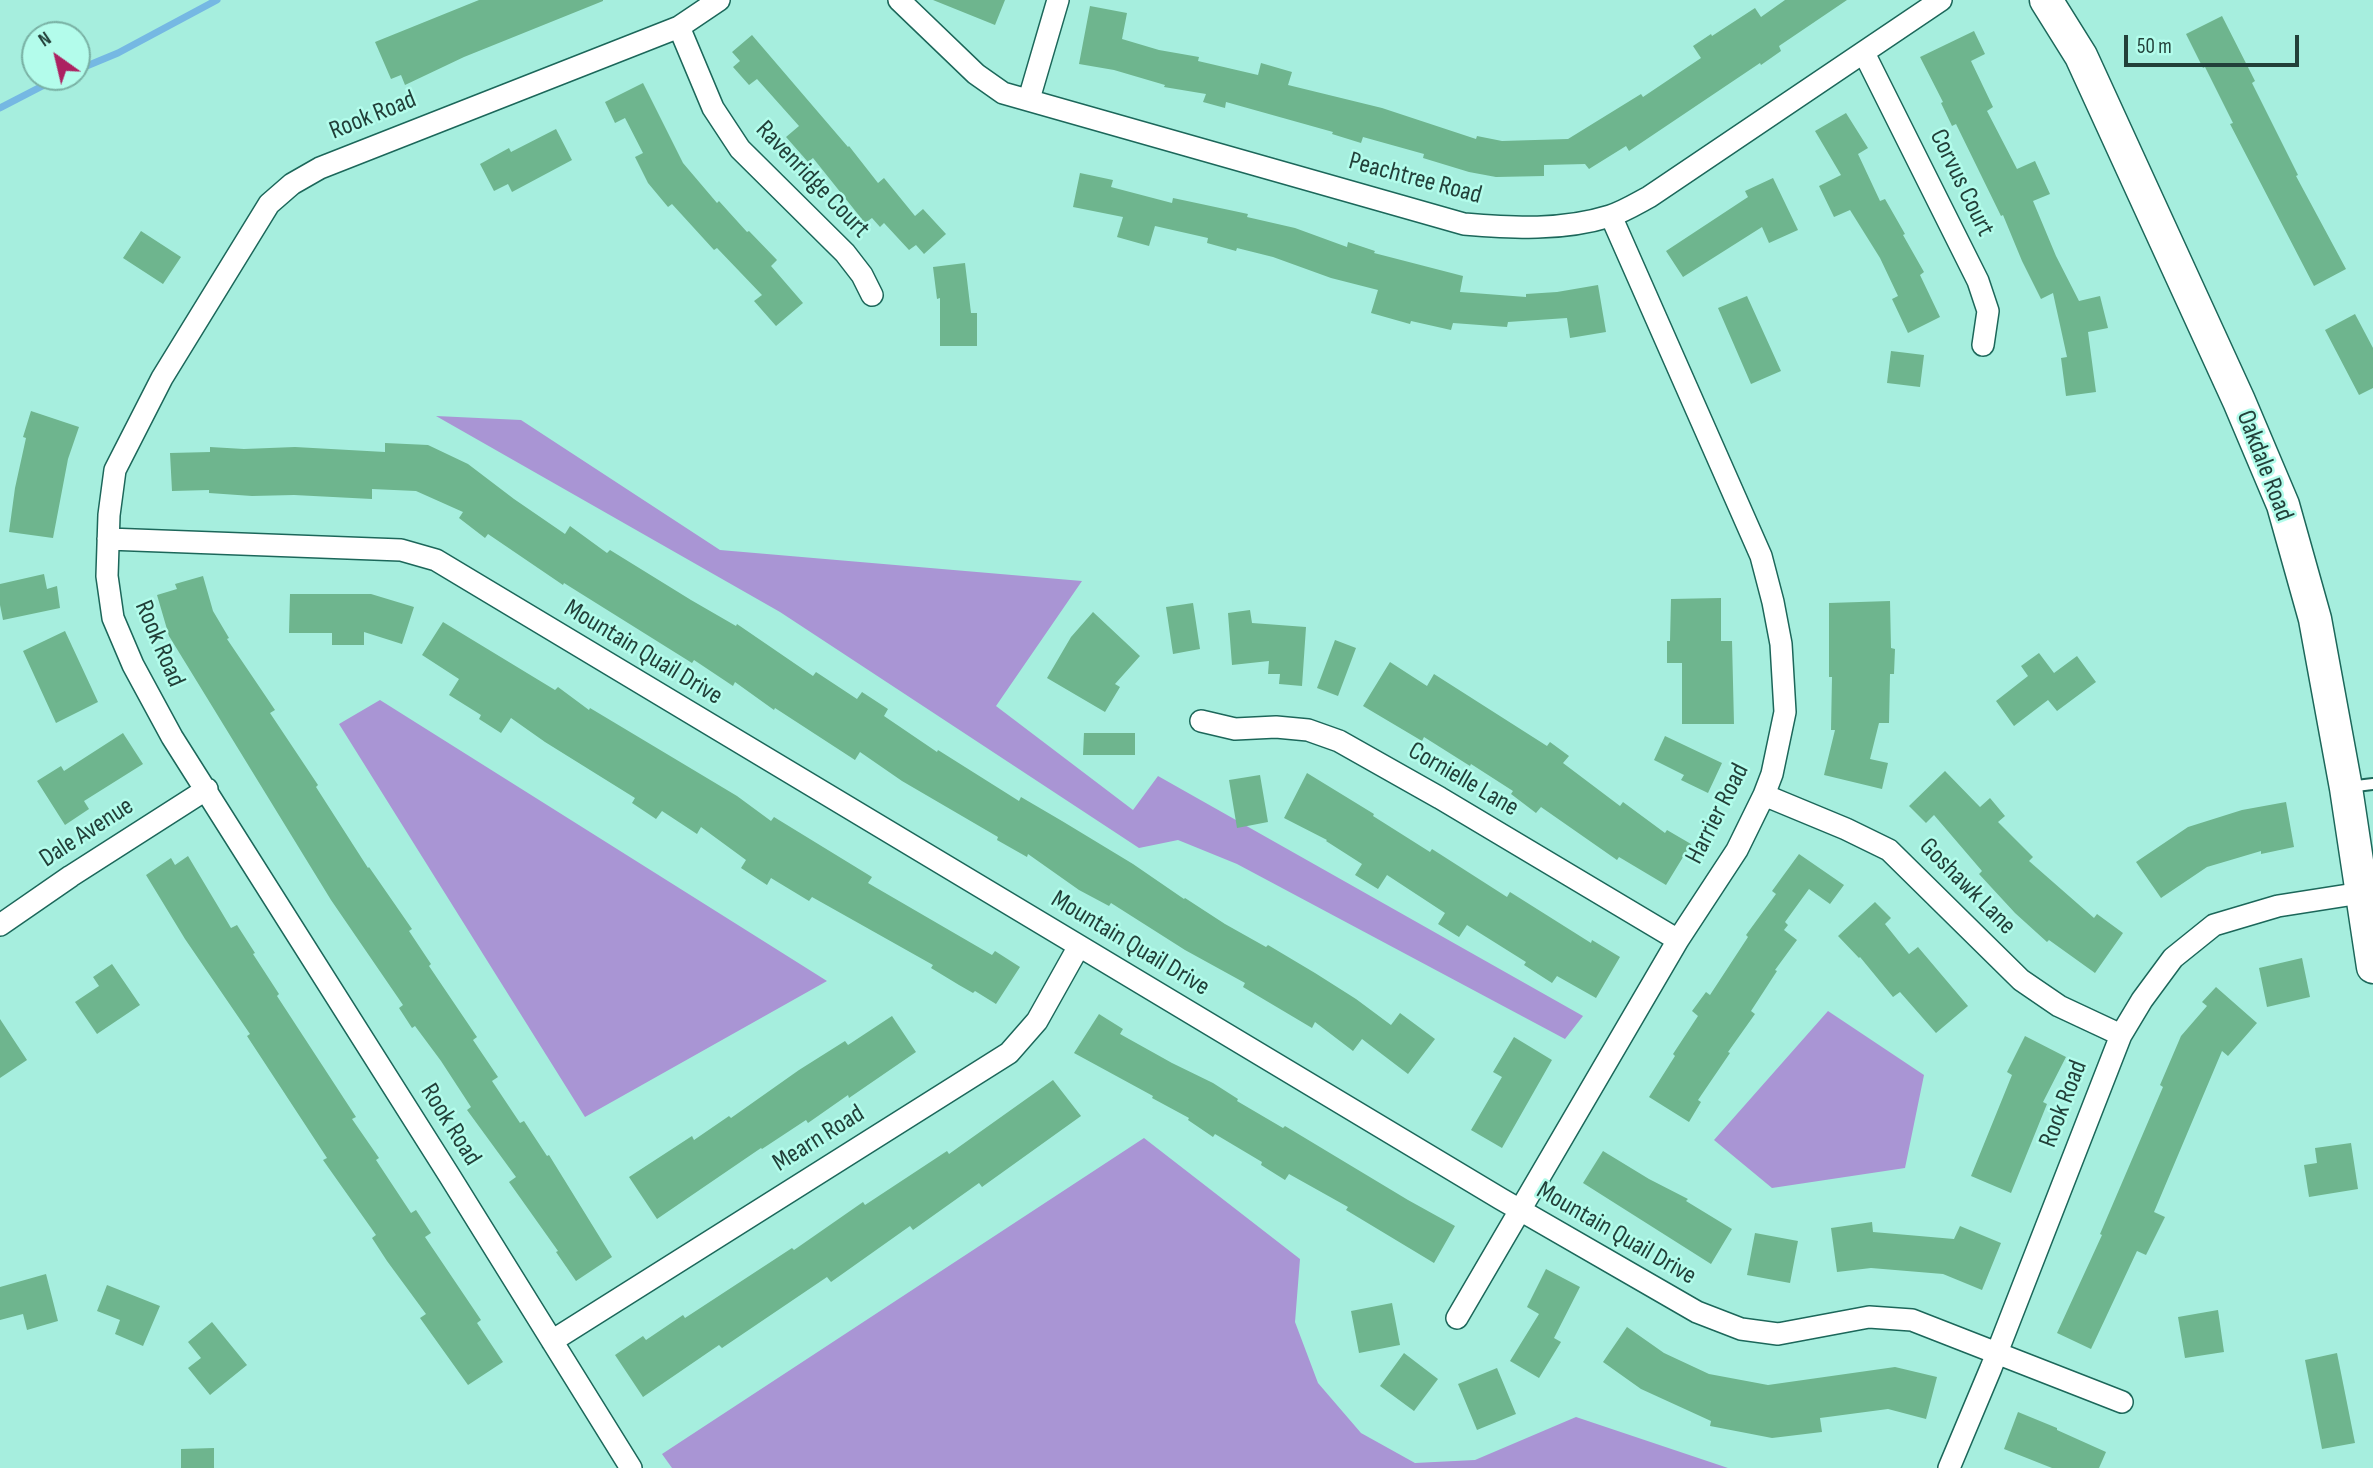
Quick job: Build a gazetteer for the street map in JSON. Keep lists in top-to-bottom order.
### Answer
{
  "streets": {
    "main road": ["Oakdale Road"],
    "street": [
      "Rook Road",
      "Peachtree Road",
      "Ravenridge Court",
      "Corvus Court",
      "Mountain Quail Drive",
      "Cornielle Lane",
      "Harrier Road",
      "Dale Avenue",
      "Goshawk Lane",
      "Mearn Road"
    ]
  },
  "crossings": [
    ["Rook Road", "Ravenridge Court"],
    ["Rook Road", "Oakdale Road"],
    ["Rook Road", "Mountain Quail Drive"],
    ["Rook Road", "Dale Avenue"],
    ["Rook Road", "Goshawk Lane"],
    ["Rook Road", "Mearn Road"],
    ["Peachtree Road", "Corvus Court"],
    ["Peachtree Road", "Harrier Road"],
    ["Mountain Quail Drive", "Harrier Road"],
    ["Mountain Quail Drive", "Mearn Road"],
    ["Cornielle Lane", "Harrier Road"],
    ["Harrier Road", "Goshawk Lane"]
  ],
  "scale_bar": "50 m",
  "north": "top left"
}
